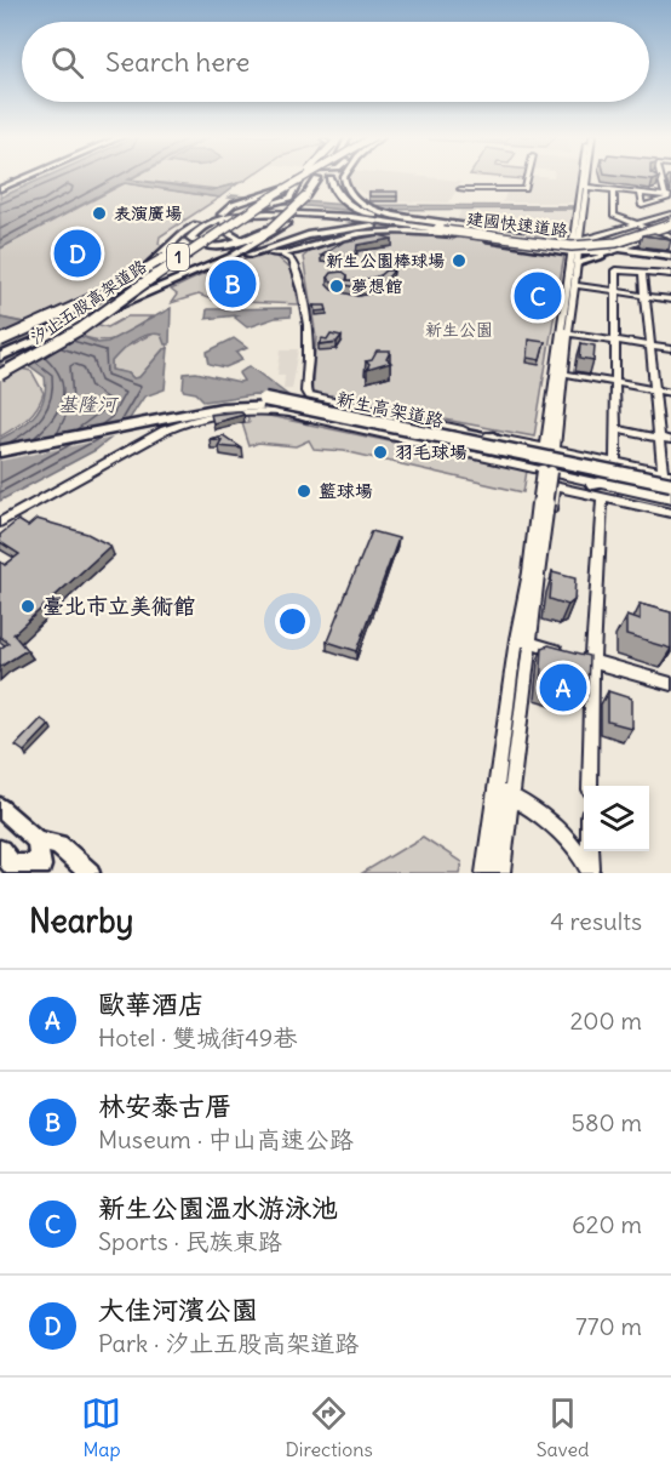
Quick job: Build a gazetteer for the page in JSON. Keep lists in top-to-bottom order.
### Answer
{
  "streets": {
    "highway": [
      "建國快速道路",
      "1",
      "汐止五股高架道路",
      "新生高架道路"
    ]
  },
  "crossings": [
    ["1", "汐止五股高架道路"]
  ],
  "water": ["基隆河"],
  "parks": ["新生公園"],
  "places": [
    "表演廣場",
    "新生公園棒球場",
    "夢想館",
    "羽毛球場",
    "籃球場",
    "臺北市立美術館"
  ],
  "page": {
    "search": "Search here",
    "pins": [
      "D",
      "B",
      "C",
      "A"
    ],
    "heading": ["Nearby", "4 results"],
    "list": [
      {
        "mark": "A",
        "name": "歐華酒店",
        "note": "Hotel · 雙城街49巷",
        "value": "200 m"
      },
      {
        "mark": "B",
        "name": "林安泰古厝",
        "note": "Museum · 中山高速公路",
        "value": "580 m"
      },
      {
        "mark": "C",
        "name": "新生公園溫水游泳池",
        "note": "Sports · 民族東路",
        "value": "620 m"
      },
      {
        "mark": "D",
        "name": "大佳河濱公園",
        "note": "Park · 汐止五股高架道路",
        "value": "770 m"
      }
    ],
    "nav": ["Map", "Directions", "Saved"]
  }
}
